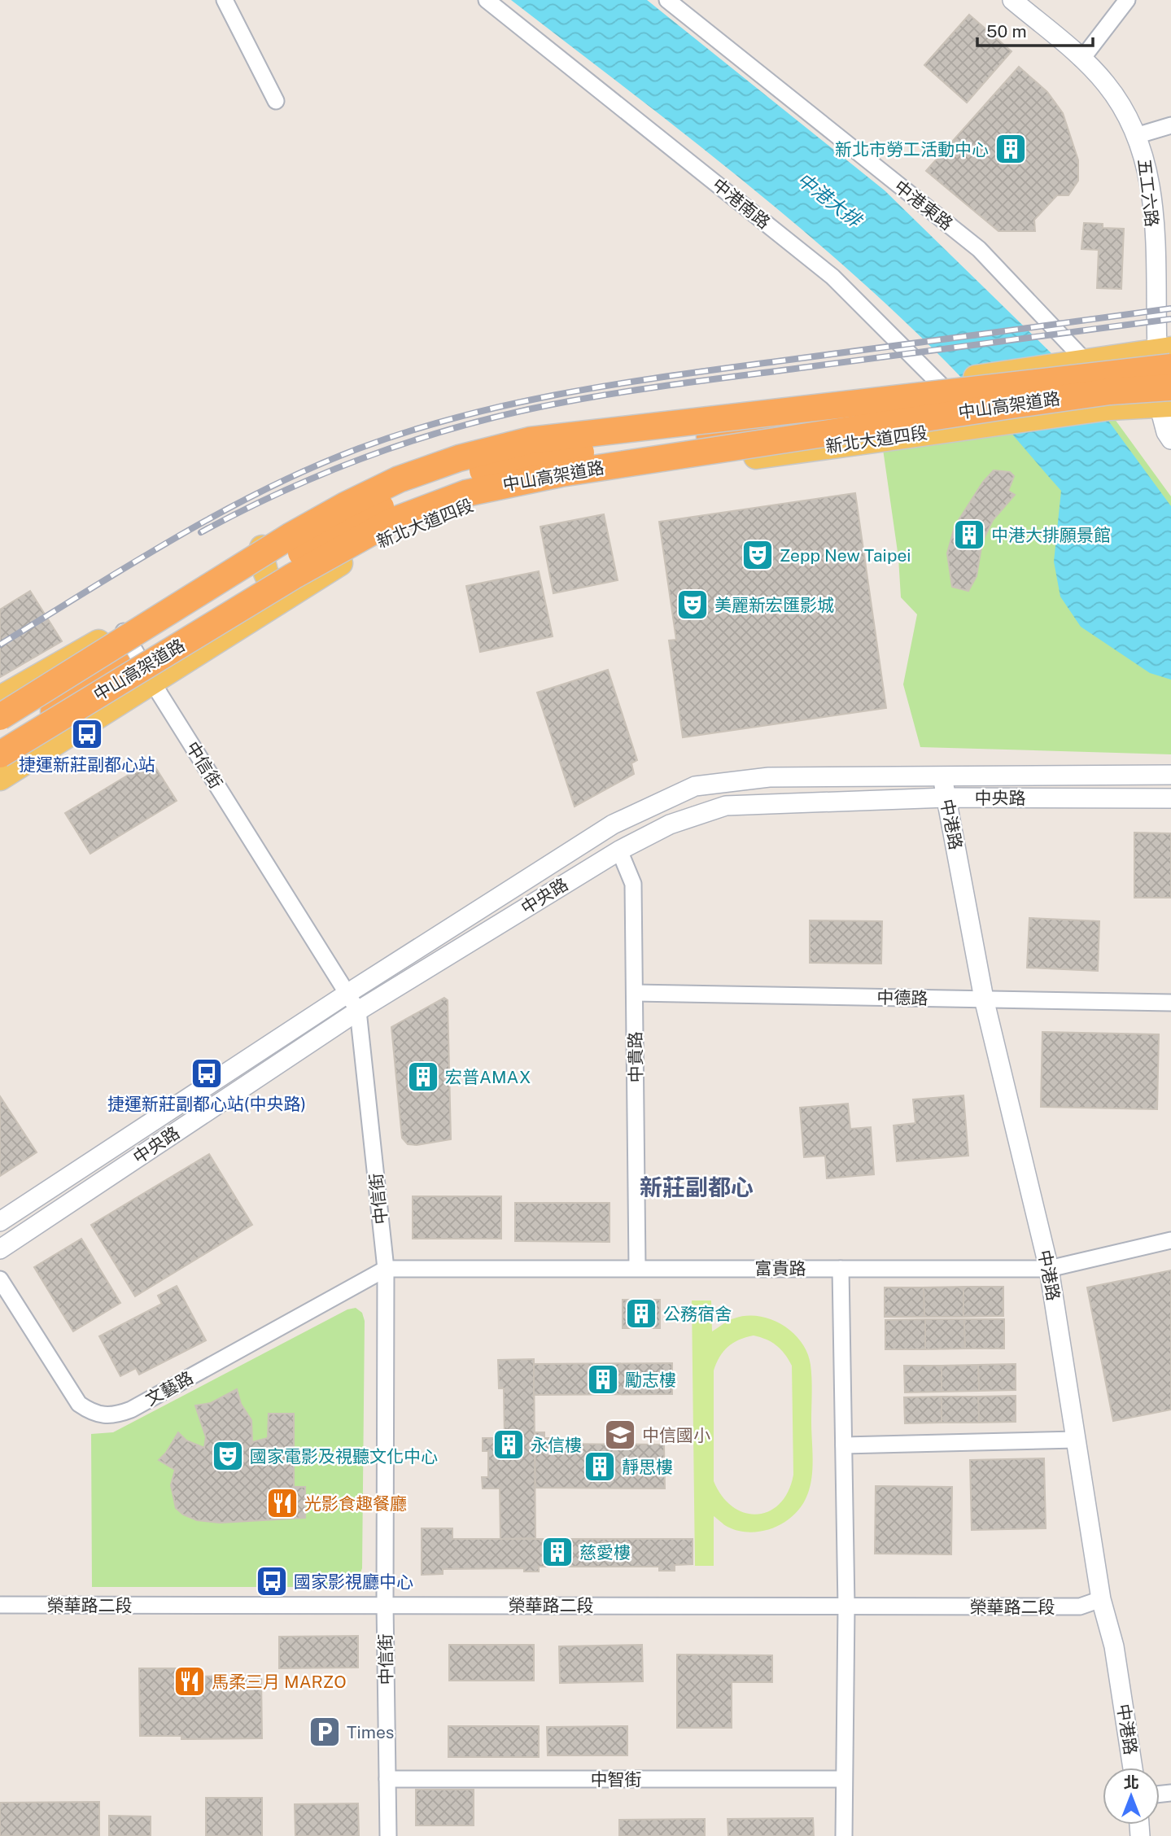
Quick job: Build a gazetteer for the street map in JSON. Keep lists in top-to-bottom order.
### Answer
{
  "streets": {
    "highway": ["中山高架道路"],
    "main road": ["新北大道四段"],
    "street": [
      "五工六路",
      "中港南路",
      "中港東路",
      "中信街",
      "中央路",
      "中港路",
      "中德路",
      "中貴路",
      "富貴路",
      "文藝路",
      "榮華路二段",
      "中智街"
    ]
  },
  "crossings": [
    ["五工六路", "中山高架道路"],
    ["五工六路", "新北大道四段"],
    ["中港南路", "新北大道四段"],
    ["中港東路", "新北大道四段"],
    ["中山高架道路", "新北大道四段"],
    ["新北大道四段", "中信街"],
    ["中信街", "中央路"],
    ["中信街", "富貴路"],
    ["中信街", "文藝路"],
    ["中信街", "榮華路二段"],
    ["中信街", "中智街"],
    ["中央路", "中港路"],
    ["中央路", "中貴路"],
    ["中港路", "中德路"],
    ["中港路", "富貴路"],
    ["中港路", "榮華路二段"],
    ["中德路", "中貴路"],
    ["中貴路", "富貴路"],
    ["富貴路", "文藝路"]
  ],
  "districts": ["新莊副都心"],
  "water": ["中港大排"],
  "places": {
    "building": [
      "新北市勞工活動中心",
      "中港大排願景館",
      "宏普AMAX",
      "公務宿舍",
      "勵志樓",
      "永信樓",
      "靜思樓",
      "慈愛樓"
    ],
    "theatre": ["Zepp New Taipei", "美麗新宏匯影城", "國家電影及視聽文化中心"],
    "bus stop": ["捷運新莊副都心站", "捷運新莊副都心站(中央路)", "國家影視廳中心"],
    "school or university": ["中信國小"],
    "restaurant": ["光影食趣餐廳", "馬柔三月 MARZO"],
    "parking": ["Times"]
  },
  "scale_bar": "50 m",
  "north": "top"
}
